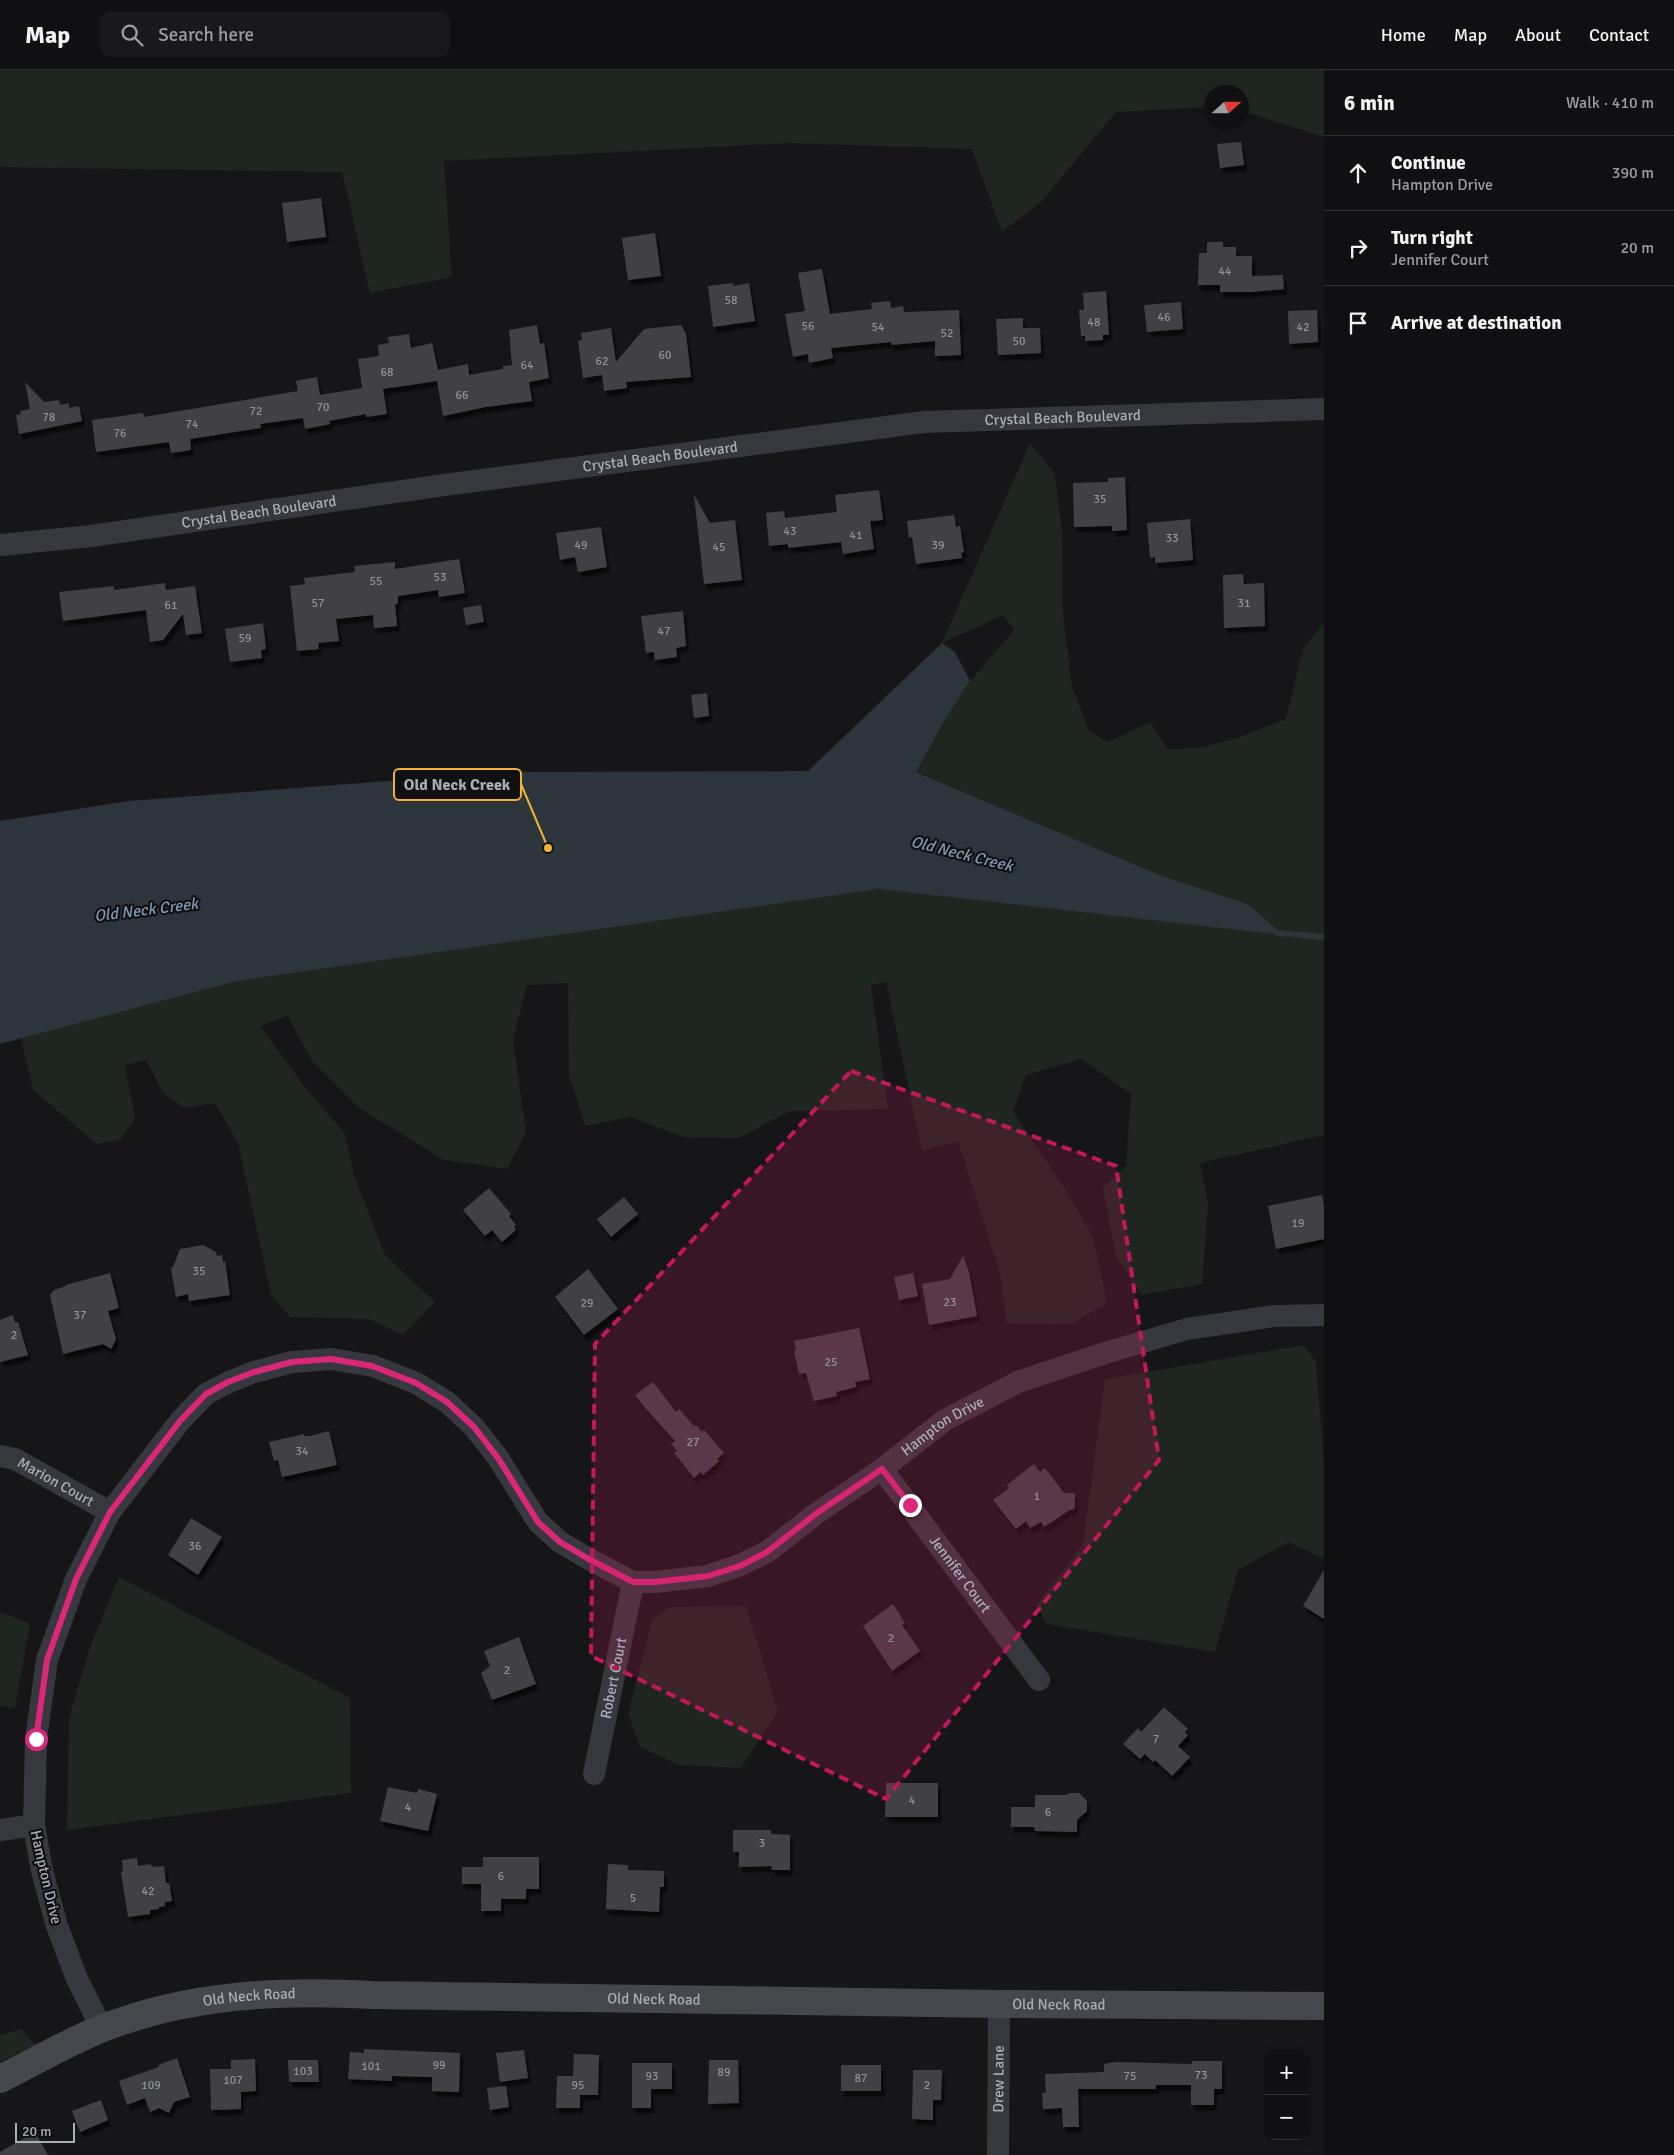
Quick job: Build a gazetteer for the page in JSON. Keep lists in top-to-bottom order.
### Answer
{
  "streets": {
    "street": [
      "Crystal Beach Boulevard",
      "Hampton Drive",
      "Marion Court",
      "Jennifer Court",
      "Robert Court",
      "Old Neck Road",
      "Drew Lane"
    ]
  },
  "crossings": [
    ["Hampton Drive", "Marion Court"],
    ["Hampton Drive", "Jennifer Court"],
    ["Hampton Drive", "Robert Court"],
    ["Hampton Drive", "Old Neck Road"],
    ["Old Neck Road", "Drew Lane"]
  ],
  "water": ["Old Neck Creek"],
  "places": ["Old Neck Creek"],
  "house_numbers": [
    "44",
    "58",
    "46",
    "48",
    "56",
    "54",
    "42",
    "52",
    "50",
    "60",
    "62",
    "64",
    "68",
    "66",
    "70",
    "72",
    "78",
    "74",
    "76",
    "35",
    "43",
    "41",
    "33",
    "49",
    "39",
    "45",
    "53",
    "55",
    "57",
    "31",
    "61",
    "47",
    "59",
    "19",
    "35",
    "23",
    "29",
    "37",
    "2",
    "25",
    "27",
    "34",
    "1",
    "36",
    "2",
    "2",
    "7",
    "4",
    "4",
    "6",
    "3",
    "6",
    "42",
    "5",
    "99",
    "101",
    "103",
    "89",
    "73",
    "93",
    "75",
    "87",
    "107",
    "109",
    "95",
    "2"
  ],
  "scale_bar": "20 m",
  "north": "right",
  "page": {
    "header": "Map",
    "search": "Search here",
    "nav": [
      "Home",
      "Map",
      "About",
      "Contact"
    ],
    "heading": ["6 min", "Walk · 410 m"],
    "list": [
      ["Continue", "Hampton Drive", "390 m"],
      ["Turn right", "Jennifer Court", "20 m"],
      "Arrive at destination"
    ],
    "map_buttons": ["+", "−"],
    "scale": "20 m"
  }
}
